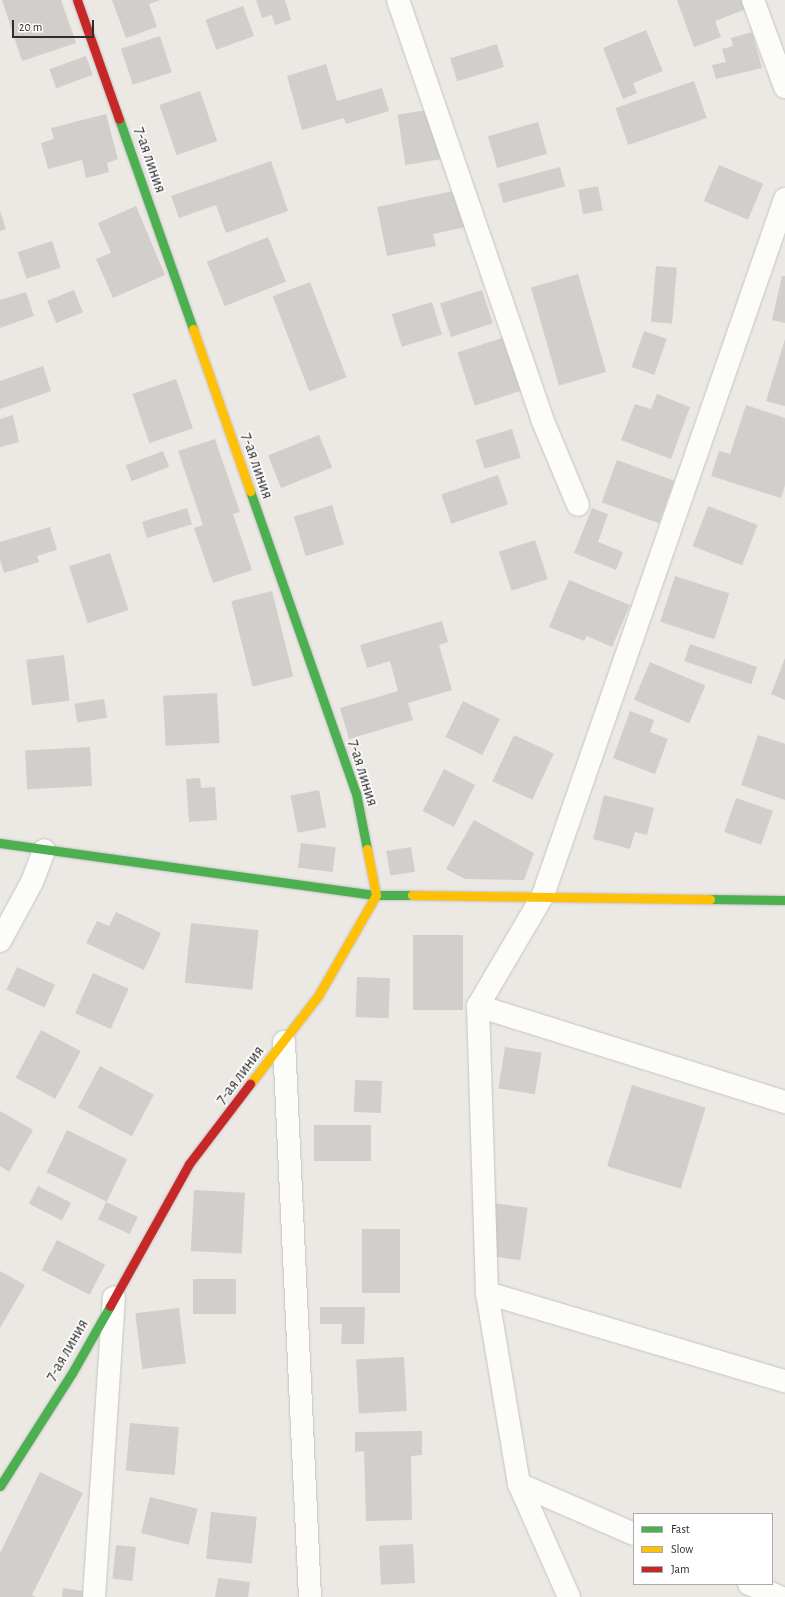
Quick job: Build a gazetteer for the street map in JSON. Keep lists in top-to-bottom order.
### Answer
{
  "streets": {
    "street": ["7-ая линия"]
  },
  "legend": ["Fast", "Slow", "Jam"],
  "scale_bar": "20 m"
}
